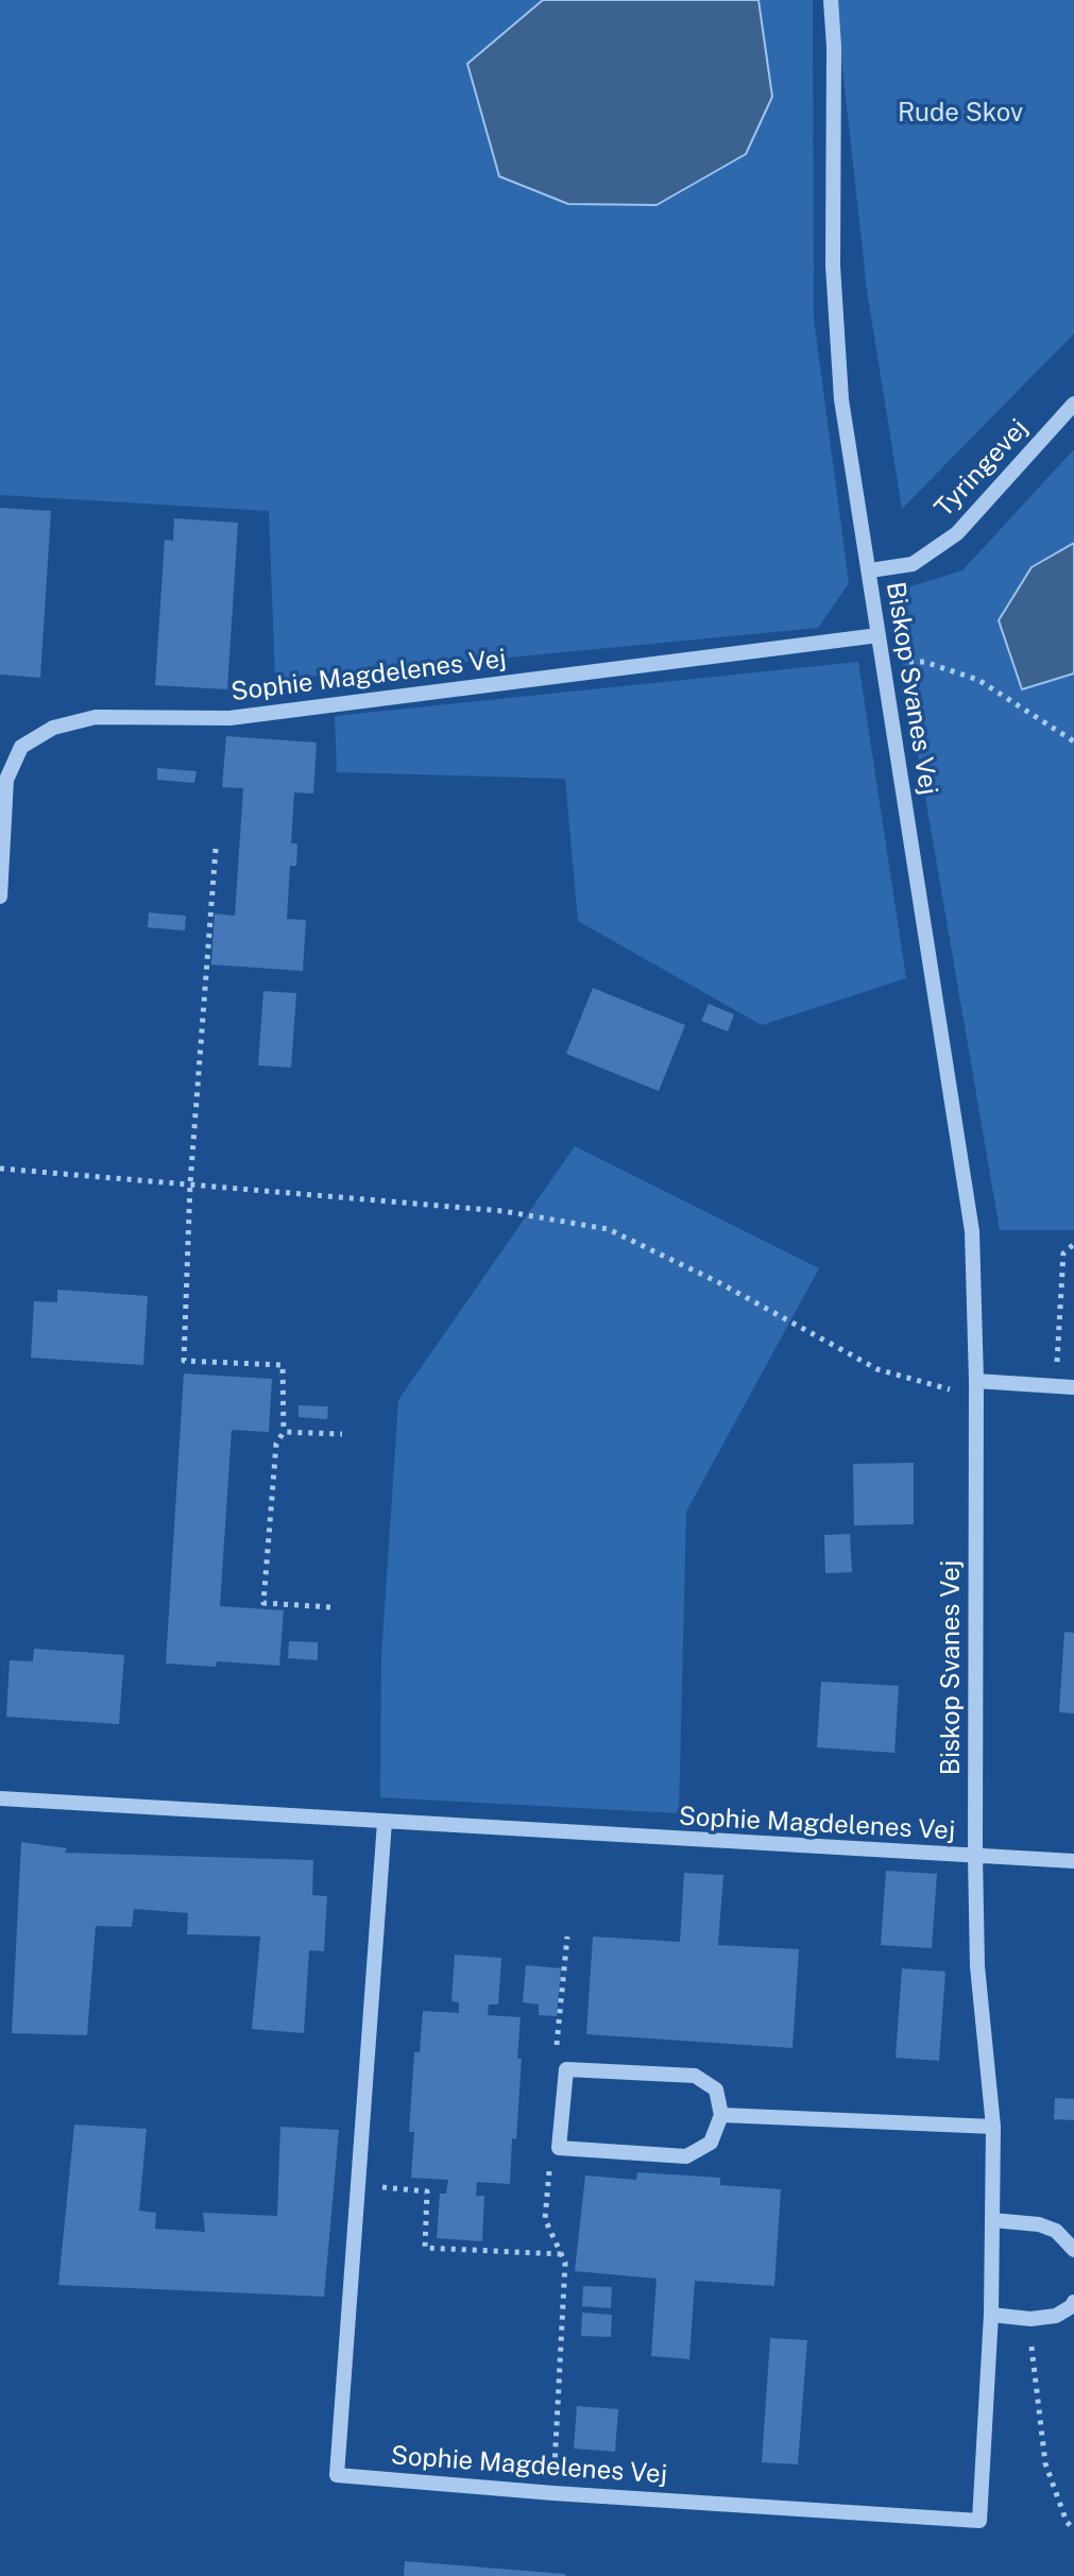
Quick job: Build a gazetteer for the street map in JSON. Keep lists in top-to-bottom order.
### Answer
{
  "streets": {
    "street": ["Tyringevej", "Sophie Magdelenes Vej", "Biskop Svanes Vej"]
  },
  "crossings": [
    ["Tyringevej", "Biskop Svanes Vej"],
    ["Sophie Magdelenes Vej", "Biskop Svanes Vej"]
  ],
  "parks": ["Rude Skov"]
}
